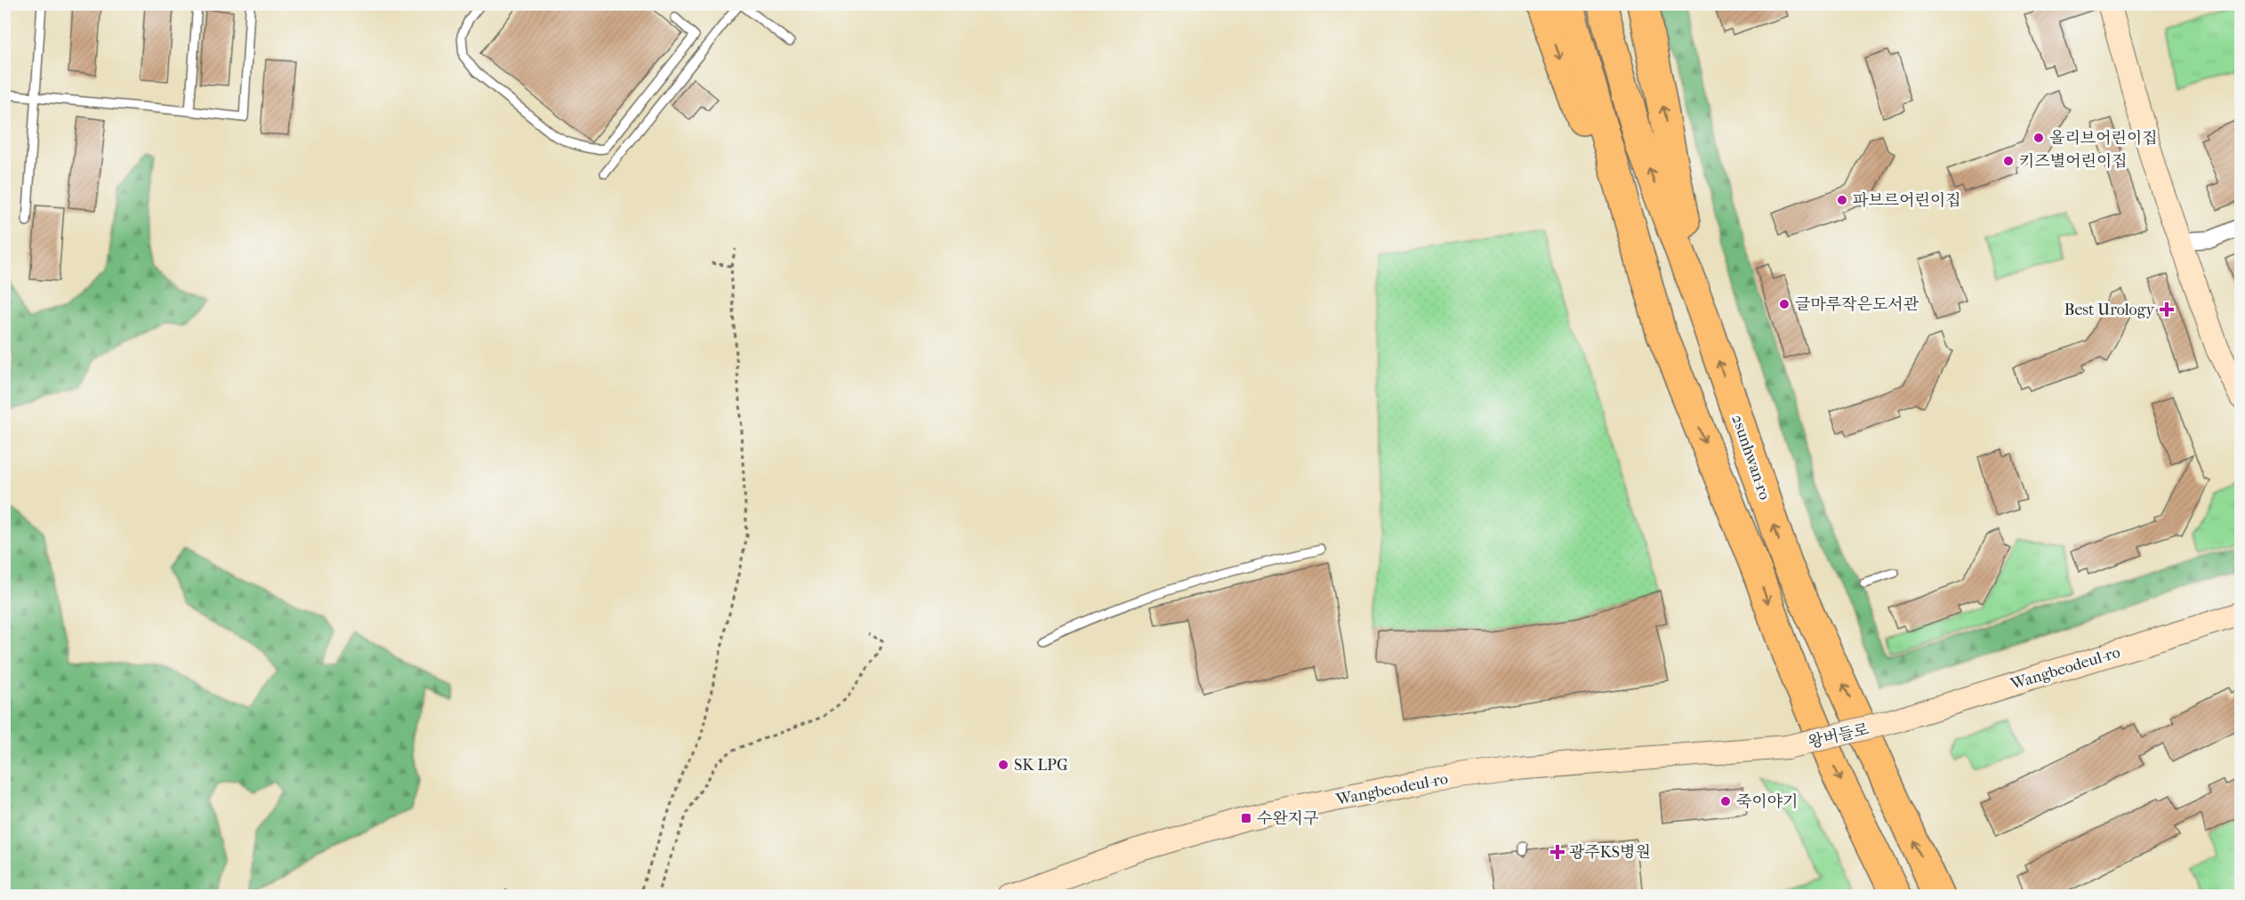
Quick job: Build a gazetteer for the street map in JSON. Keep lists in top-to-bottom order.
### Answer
{
  "streets": {
    "highway": ["2sunhwan-ro"],
    "main road": ["Wangbeodeul-ro", "왕버들로"]
  },
  "crossings": [
    ["Wangbeodeul-ro", "왕버들로"]
  ],
  "places": {
    "other": [
      "올리브어린이집",
      "키즈별어린이집",
      "파브르어린이집",
      "글마루작은도서관",
      "SK LPG",
      "죽이야기"
    ],
    "health": ["Best Urology", "광주KS병원"],
    "transit": ["수완지구"]
  }
}
